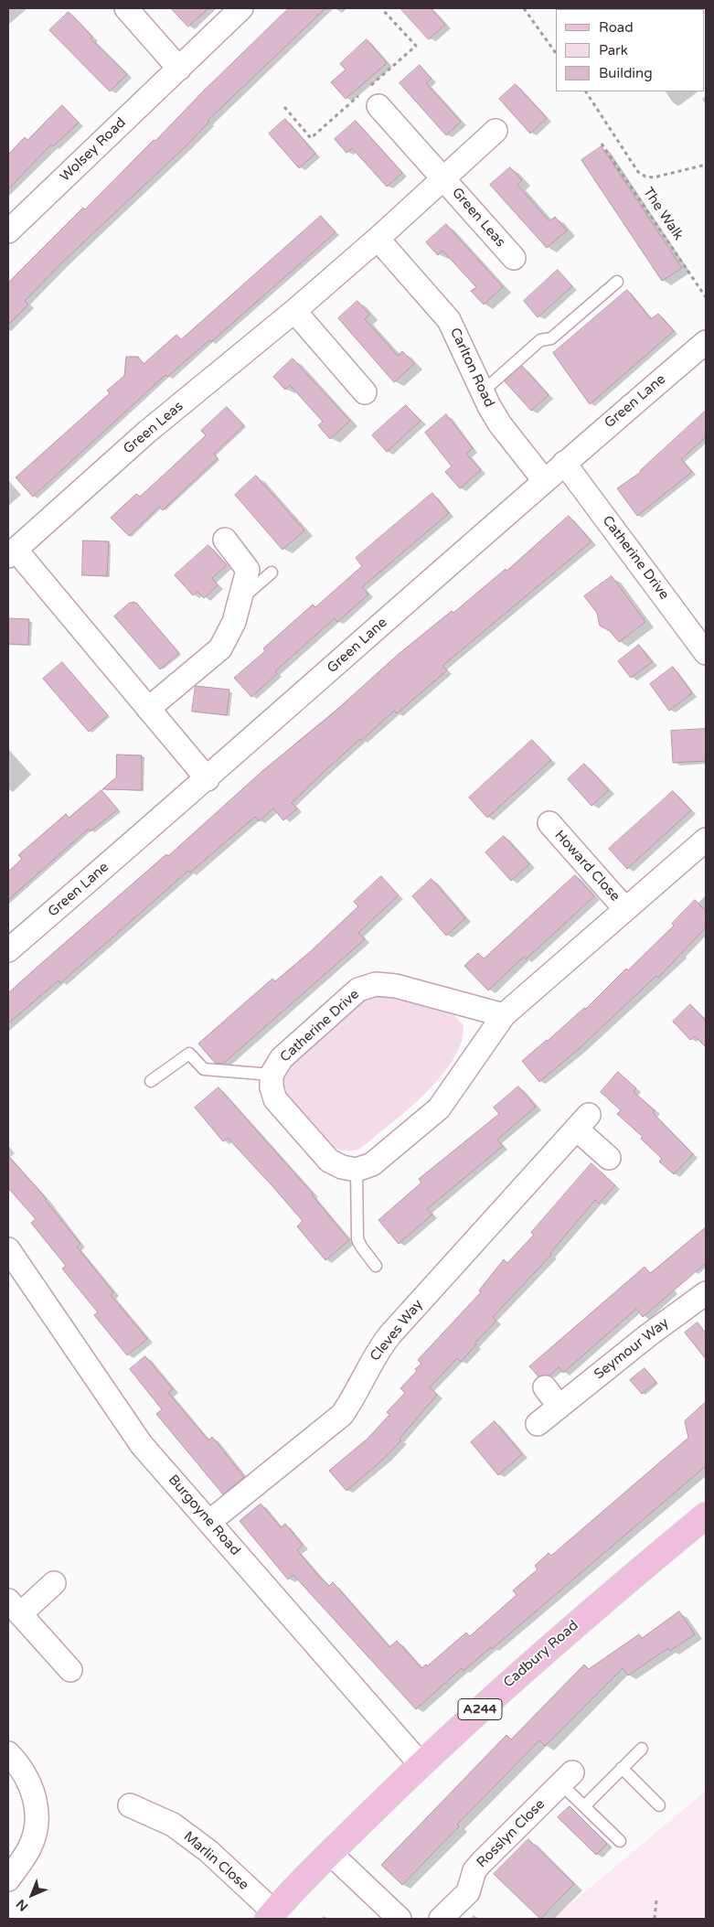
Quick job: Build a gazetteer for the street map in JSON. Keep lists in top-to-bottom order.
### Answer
{
  "streets": {
    "main road": ["Cadbury Road", "A244"],
    "street": [
      "Wolsey Road",
      "Green Leas",
      "Carlton Road",
      "Green Lane",
      "Catherine Drive",
      "Howard Close",
      "Cleves Way",
      "Seymour Way",
      "Burgoyne Road",
      "Rosslyn Close",
      "Marlin Close"
    ],
    "path": ["The Walk"]
  },
  "crossings": [
    ["Green Leas", "Carlton Road"],
    ["Green Leas", "Green Lane"],
    ["Carlton Road", "Green Lane"],
    ["Green Lane", "Catherine Drive"],
    ["Cleves Way", "Burgoyne Road"],
    ["Burgoyne Road", "Cadbury Road"],
    ["Cadbury Road", "Marlin Close"]
  ],
  "legend": ["Road", "Park", "Building"],
  "north": "bottom left"
}
